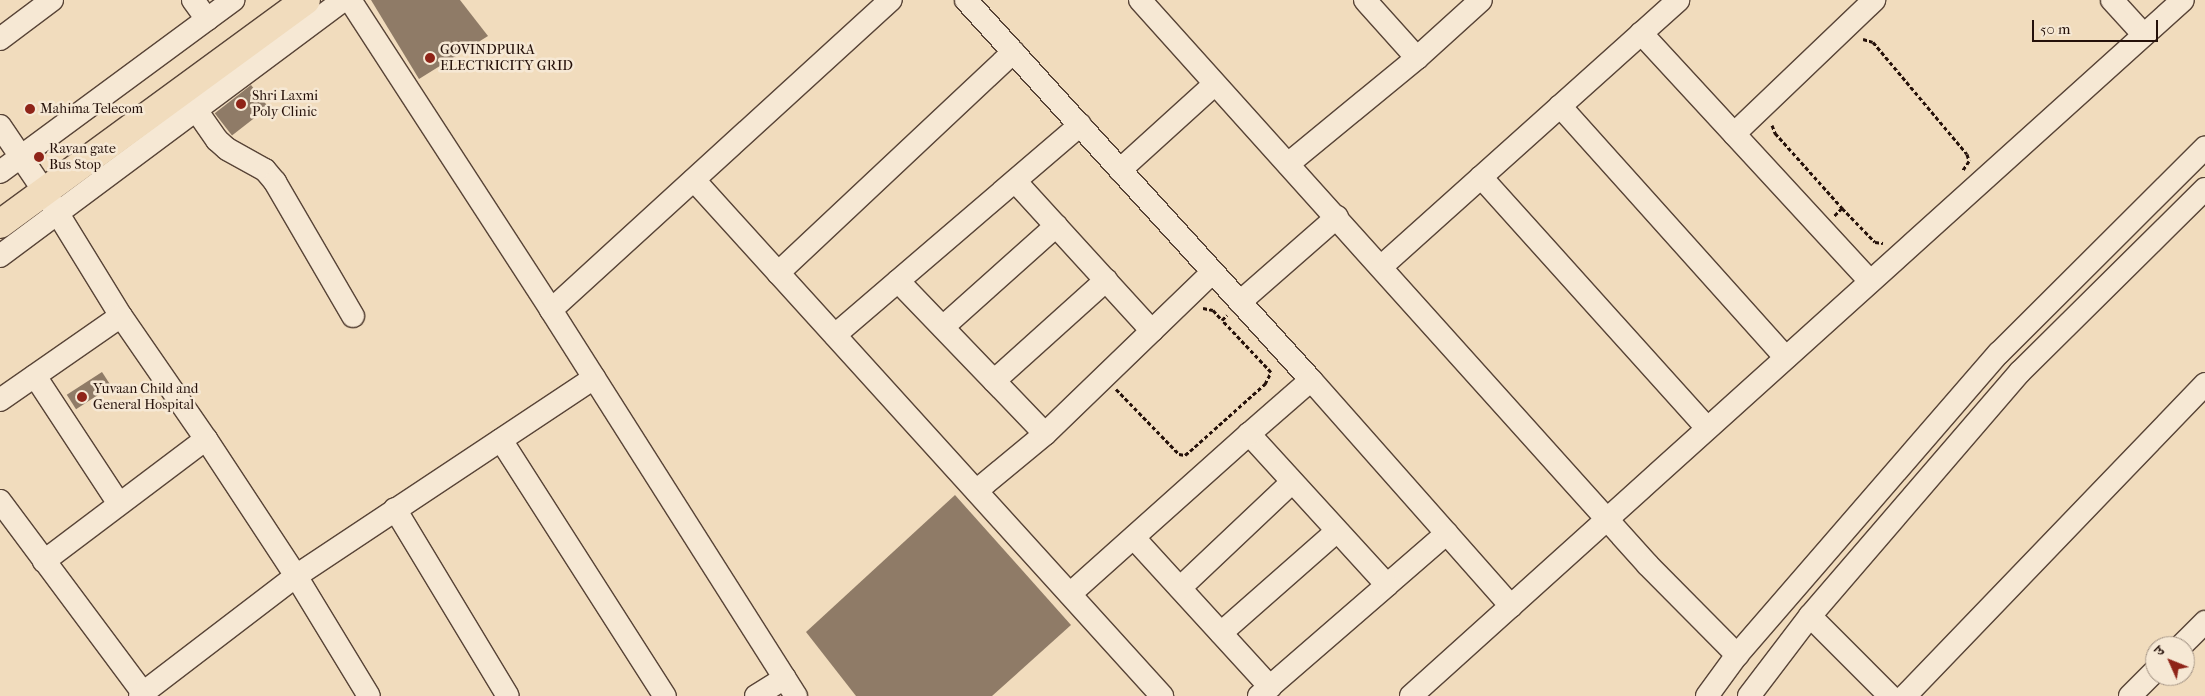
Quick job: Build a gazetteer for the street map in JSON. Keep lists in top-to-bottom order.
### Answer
{
  "places": [
    "GOVINDPURA ELECTRICITY GRID",
    "Shri Laxmi Poly Clinic",
    "Mahima Telecom",
    "Ravan gate Bus Stop",
    "Yuvaan Child and General Hospital"
  ],
  "scale_bar": "50 m",
  "north": "top left"
}
